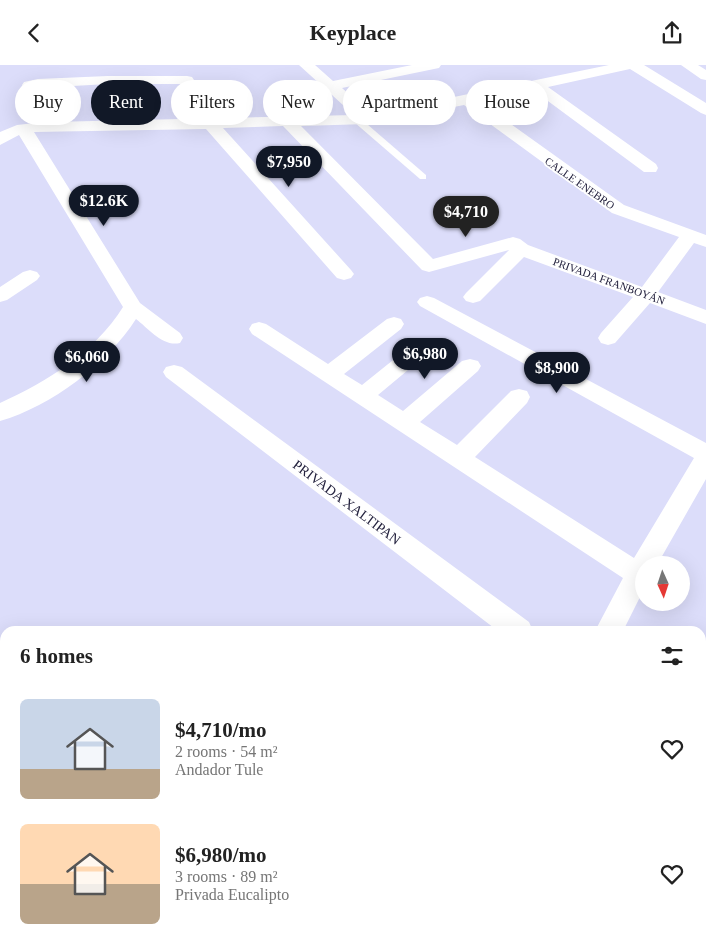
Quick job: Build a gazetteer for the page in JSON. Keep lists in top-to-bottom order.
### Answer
{
  "streets": {
    "street": ["CALLE ENEBRO", "PRIVADA FRANBOYÁN", "PRIVADA XALTIPAN"]
  },
  "north": "bottom",
  "page": {
    "header": "Keyplace",
    "chip": [
      "Buy",
      "Rent",
      "Filters",
      "New",
      "Apartment",
      "House"
    ],
    "price": [
      "$7,950",
      "$12.6K",
      "$4,710",
      "$6,980",
      "$6,060",
      "$8,900"
    ],
    "heading": "6 homes",
    "list": [
      {
        "name": "$4,710/mo",
        "note": "2 rooms · 54 m² · Andador Tule"
      },
      {
        "name": "$6,980/mo",
        "note": "3 rooms · 89 m² · Privada Eucalipto"
      }
    ]
  }
}
